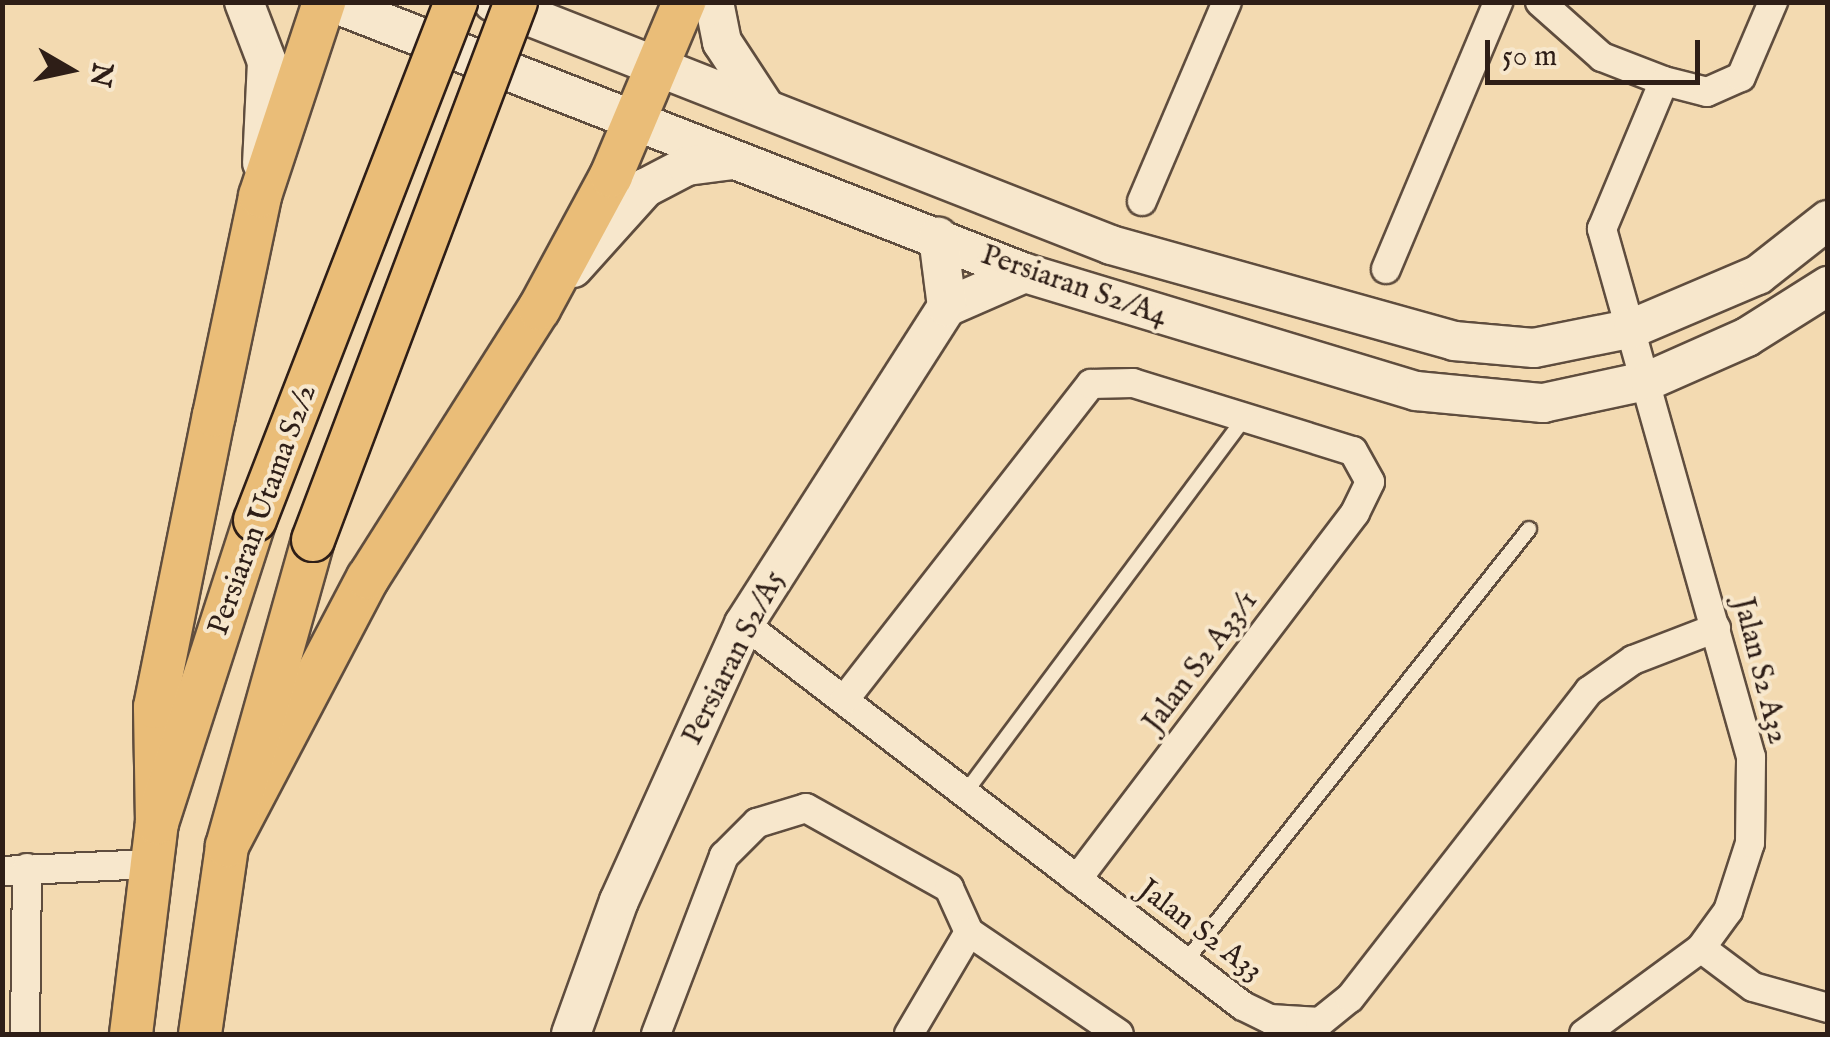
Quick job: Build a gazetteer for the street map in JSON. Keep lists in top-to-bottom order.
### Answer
{
  "streets": {
    "main road": ["Persiaran S2/A4", "Persiaran Utama S2/2", "Persiaran S2/A5"],
    "street": ["Jalan S2 A33/1", "Jalan S2 A32", "Jalan S2 A33"]
  },
  "crossings": [
    ["Persiaran S2/A4", "Jalan S2 A32"],
    ["Persiaran S2/A5", "Jalan S2 A33"],
    ["Jalan S2 A33/1", "Jalan S2 A33"],
    ["Jalan S2 A32", "Jalan S2 A33"]
  ],
  "scale_bar": "50 m",
  "north": "right"
}
